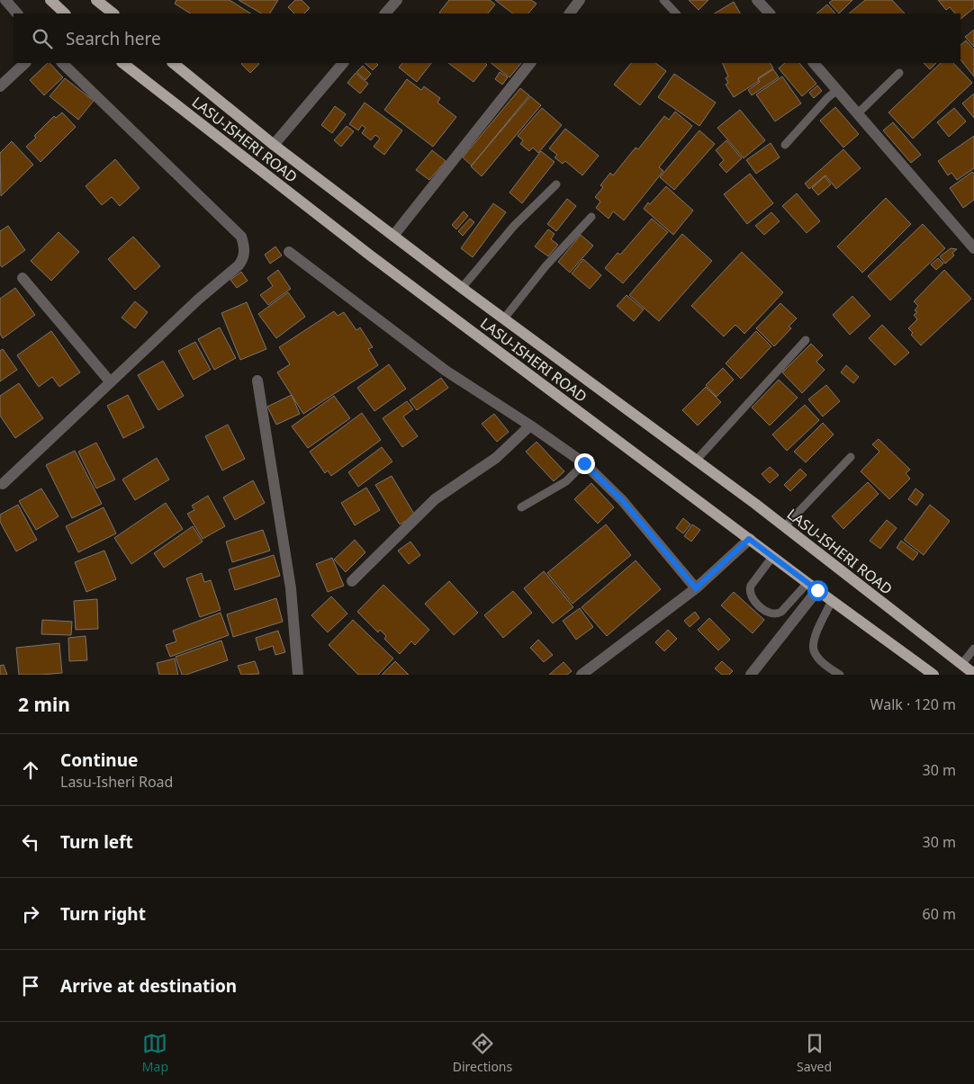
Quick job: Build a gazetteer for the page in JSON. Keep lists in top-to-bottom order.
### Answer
{
  "streets": {
    "main road": ["LASU-ISHERI ROAD"]
  },
  "page": {
    "search": "Search here",
    "heading": ["2 min", "Walk · 120 m"],
    "list": [
      ["Continue", "Lasu-Isheri Road", "30 m"],
      ["Turn left", "30 m"],
      ["Turn right", "60 m"],
      "Arrive at destination"
    ],
    "nav": ["Map", "Directions", "Saved"]
  }
}
